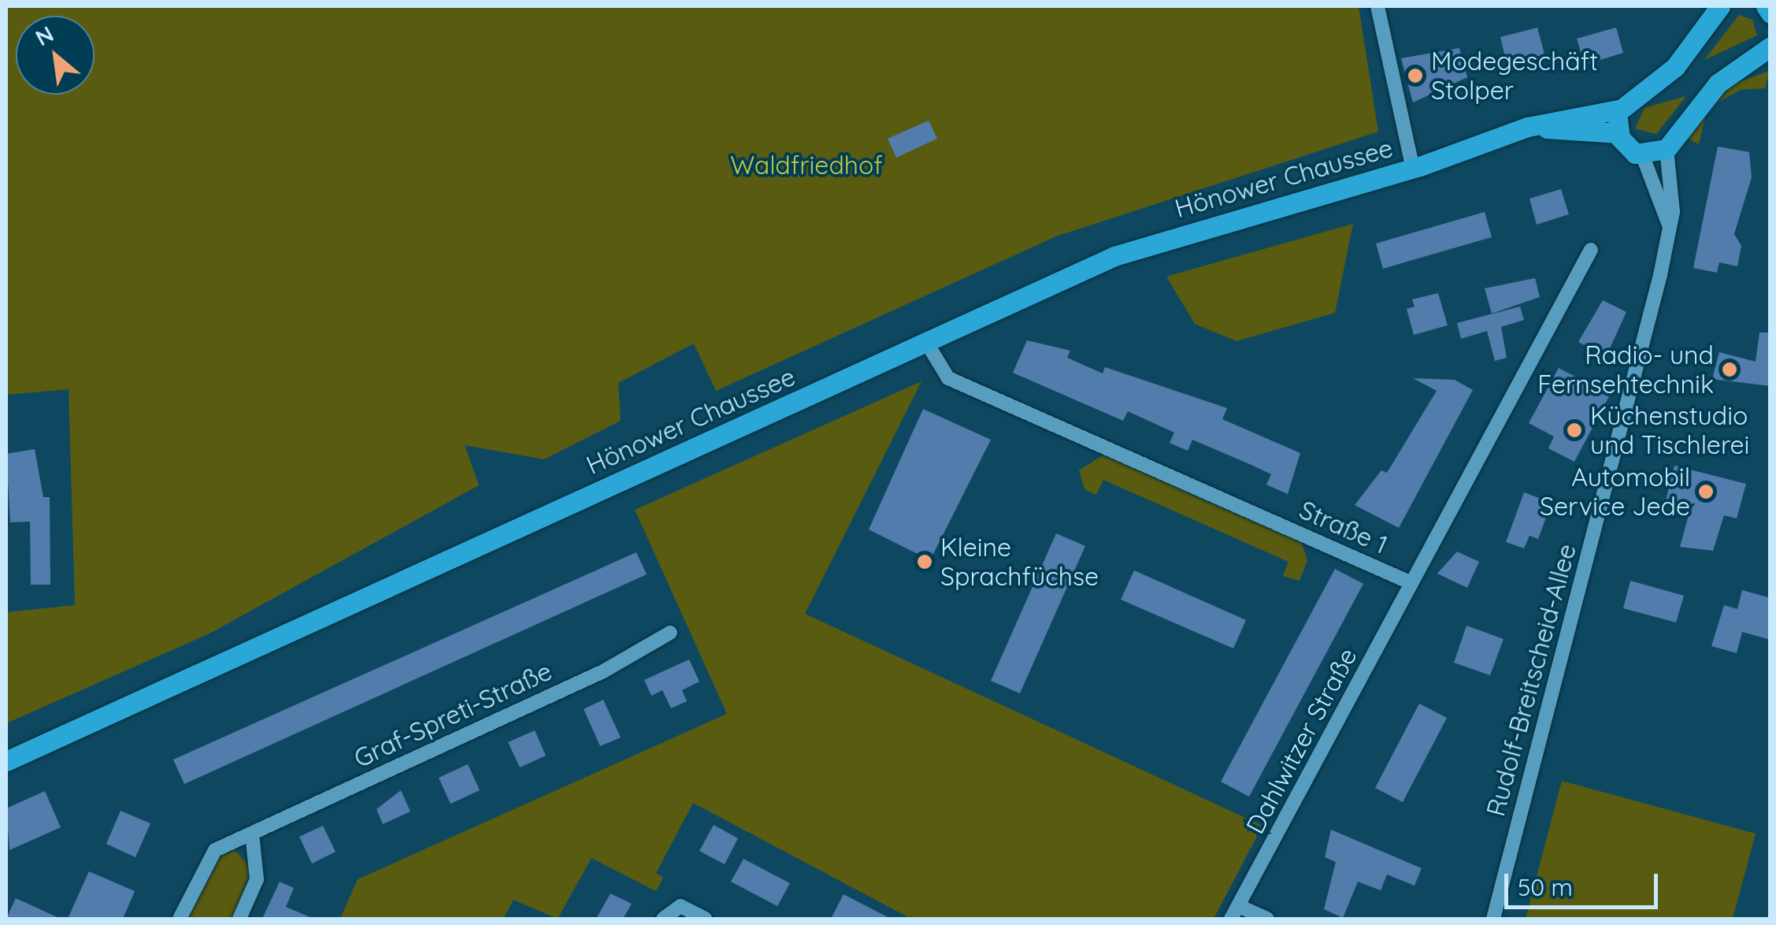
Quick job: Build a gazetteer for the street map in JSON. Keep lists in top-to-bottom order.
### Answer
{
  "streets": {
    "main road": ["Hönower Chaussee"],
    "street": [
      "Straße 1",
      "Rudolf-Breitscheid-Allee",
      "Graf-Spreti-Straße",
      "Dahlwitzer Straße"
    ]
  },
  "crossings": [
    ["Hönower Chaussee", "Straße 1"],
    ["Straße 1", "Dahlwitzer Straße"]
  ],
  "parks": ["Waldfriedhof"],
  "places": [
    "Modegeschäft Stolper",
    "Radio- und Fernsehtechnik",
    "Küchenstudio und Tischlerei",
    "Automobil Service Jede",
    "Kleine Sprachfüchse"
  ],
  "scale_bar": "50 m",
  "north": "top left"
}
